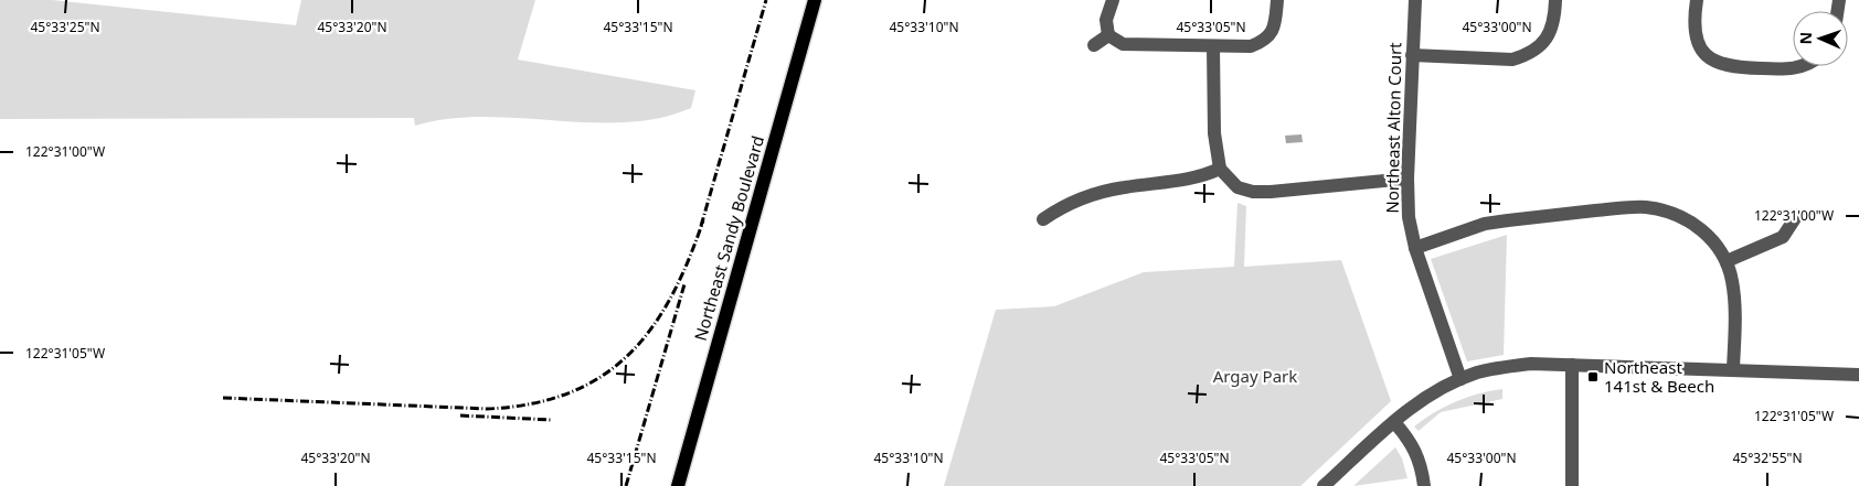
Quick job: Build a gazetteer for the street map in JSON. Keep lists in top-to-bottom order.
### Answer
{
  "streets": {
    "main road": ["Northeast Sandy Boulevard"],
    "street": ["Northeast Alton Court"]
  },
  "parks": ["Argay Park"],
  "places": {
    "transit": ["Northeast 141st & Beech"]
  },
  "north": "left",
  "coordinates": [
    "45°33'25\"N",
    "45°33'20\"N",
    "45°33'15\"N",
    "45°33'10\"N",
    "45°33'05\"N",
    "45°33'00\"N",
    "122°31'00\"W",
    "122°31'05\"W",
    "45°32'55\"N"
  ]
}
